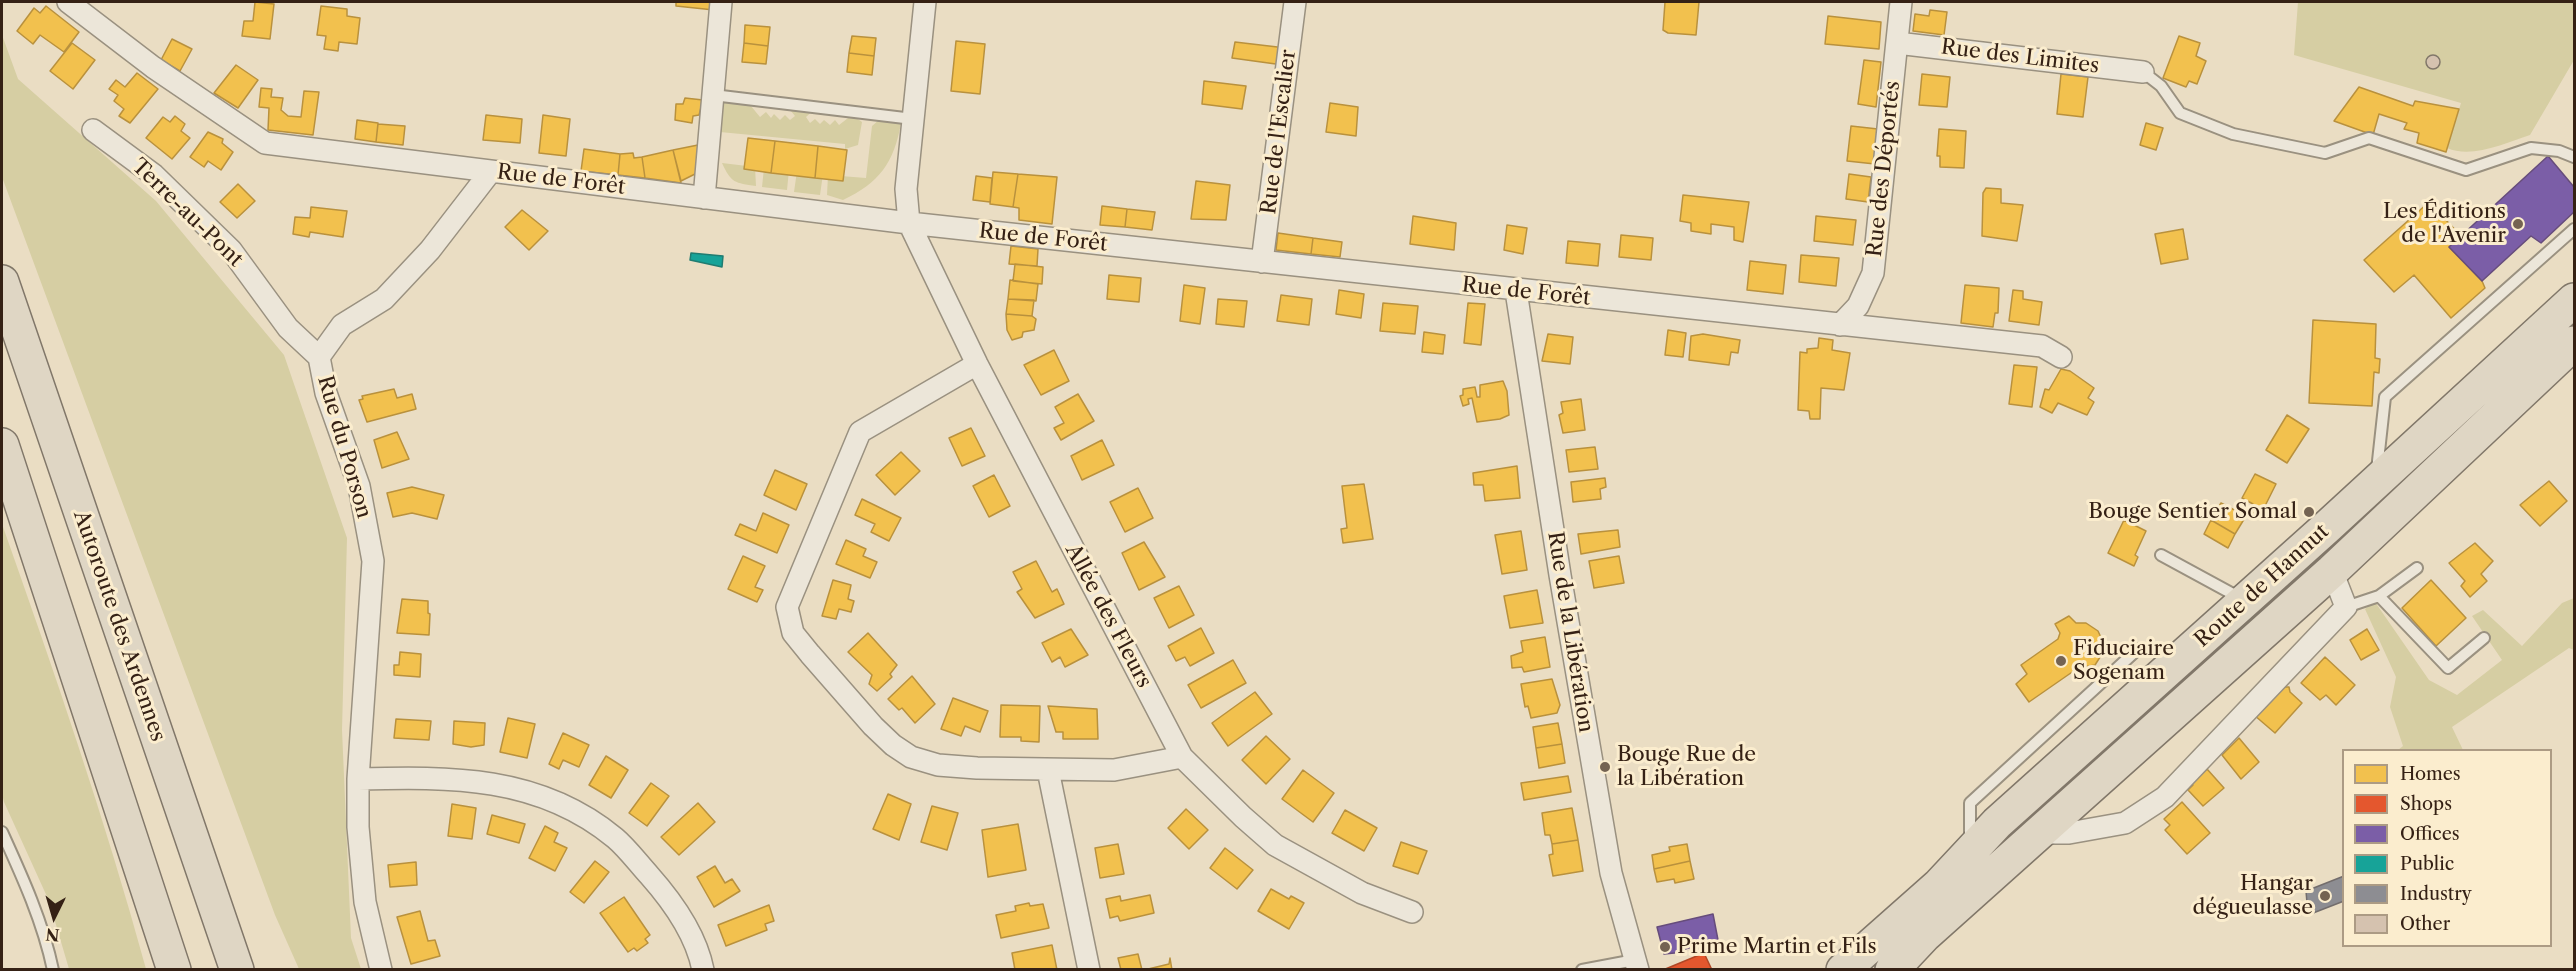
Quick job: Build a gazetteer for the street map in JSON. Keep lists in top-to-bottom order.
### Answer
{
  "streets": {
    "main road": ["Route de Hannut", "Autoroute des Ardennes"],
    "street": [
      "Rue des Limites",
      "Rue de l'Escalier",
      "Rue des Déportés",
      "Rue de Forêt",
      "Terre-au-Pont",
      "Rue du Porson",
      "Allée des Fleurs",
      "Rue de la Libération"
    ]
  },
  "crossings": [
    ["Rue des Limites", "Rue des Déportés"],
    ["Rue de l'Escalier", "Rue de Forêt"],
    ["Rue des Déportés", "Rue de Forêt"],
    ["Rue de Forêt", "Rue du Porson"],
    ["Rue de Forêt", "Allée des Fleurs"],
    ["Rue de Forêt", "Rue de la Libération"],
    ["Terre-au-Pont", "Rue du Porson"]
  ],
  "places": [
    "Les Éditions de l'Avenir",
    "Bouge Sentier Somal",
    "Fiduciaire Sogenam",
    "Bouge Rue de la Libération",
    "Hangar dégueulasse",
    "Prime Martin et Fils"
  ],
  "legend": [
    "Homes",
    "Shops",
    "Offices",
    "Public",
    "Industry",
    "Other"
  ],
  "north": "bottom"
}
